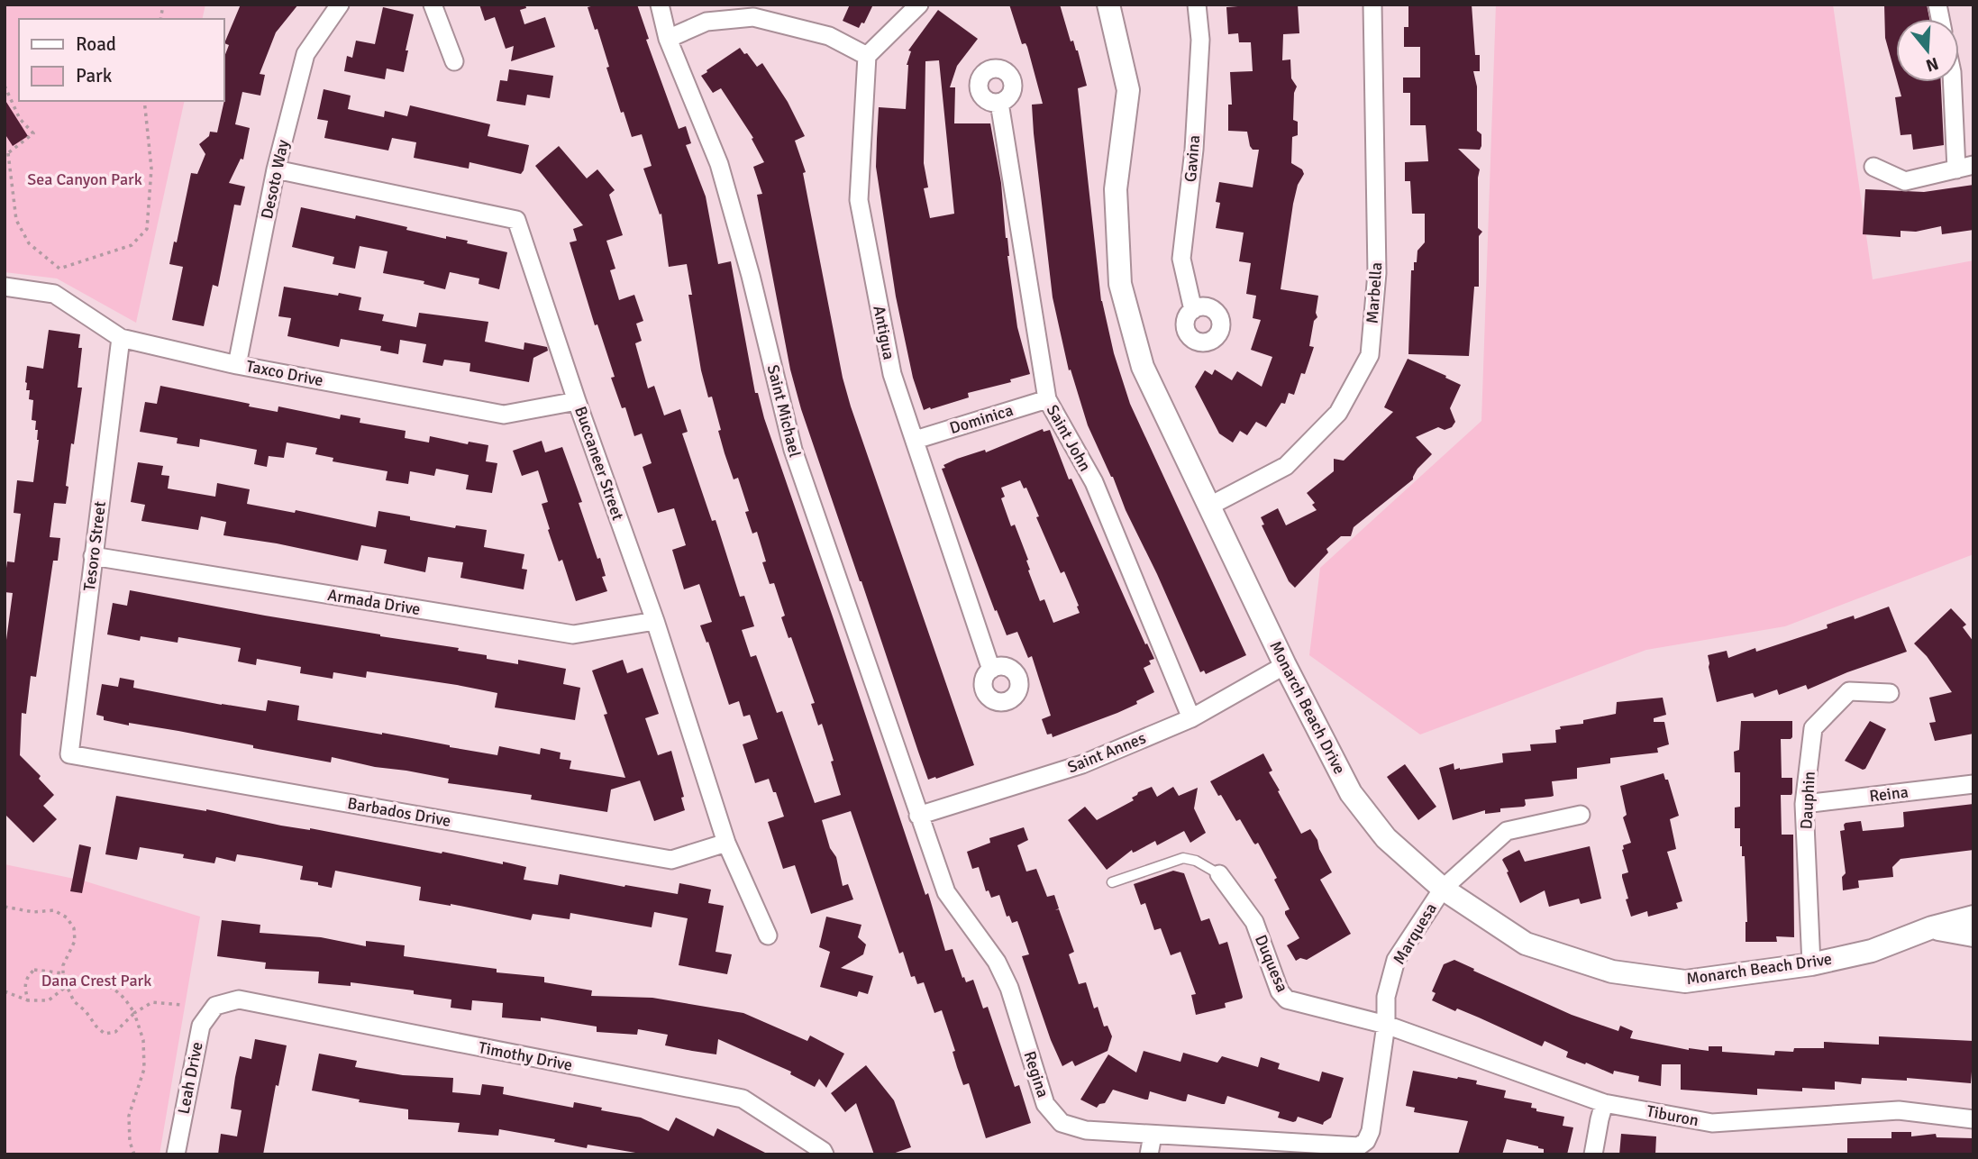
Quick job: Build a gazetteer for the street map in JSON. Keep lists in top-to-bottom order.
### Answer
{
  "streets": {
    "street": [
      "Gavina",
      "Desoto Way",
      "Marbella",
      "Antigua",
      "Taxco Drive",
      "Saint Michael",
      "Dominica",
      "Saint John",
      "Buccaneer Street",
      "Tesoro Street",
      "Armada Drive",
      "Monarch Beach Drive",
      "Saint Annes",
      "Reina",
      "Dauphin",
      "Barbados Drive",
      "Marquesa",
      "Duquesa",
      "Timothy Drive",
      "Regina",
      "Leah Drive",
      "Tiburon"
    ]
  },
  "crossings": [
    ["Desoto Way", "Taxco Drive"],
    ["Desoto Way", "Buccaneer Street"],
    ["Marbella", "Monarch Beach Drive"],
    ["Antigua", "Dominica"],
    ["Taxco Drive", "Buccaneer Street"],
    ["Taxco Drive", "Tesoro Street"],
    ["Saint Michael", "Saint Annes"],
    ["Saint Michael", "Regina"],
    ["Dominica", "Saint John"],
    ["Saint John", "Saint Annes"],
    ["Buccaneer Street", "Armada Drive"],
    ["Buccaneer Street", "Barbados Drive"],
    ["Tesoro Street", "Armada Drive"],
    ["Tesoro Street", "Barbados Drive"],
    ["Monarch Beach Drive", "Saint Annes"],
    ["Monarch Beach Drive", "Dauphin"],
    ["Monarch Beach Drive", "Marquesa"],
    ["Saint Annes", "Regina"],
    ["Reina", "Dauphin"],
    ["Marquesa", "Duquesa"],
    ["Marquesa", "Regina"],
    ["Marquesa", "Tiburon"],
    ["Duquesa", "Tiburon"],
    ["Timothy Drive", "Leah Drive"]
  ],
  "parks": ["Sea Canyon Park", "Dana Crest Park"],
  "legend": ["Road", "Park"],
  "north": "bottom"
}
